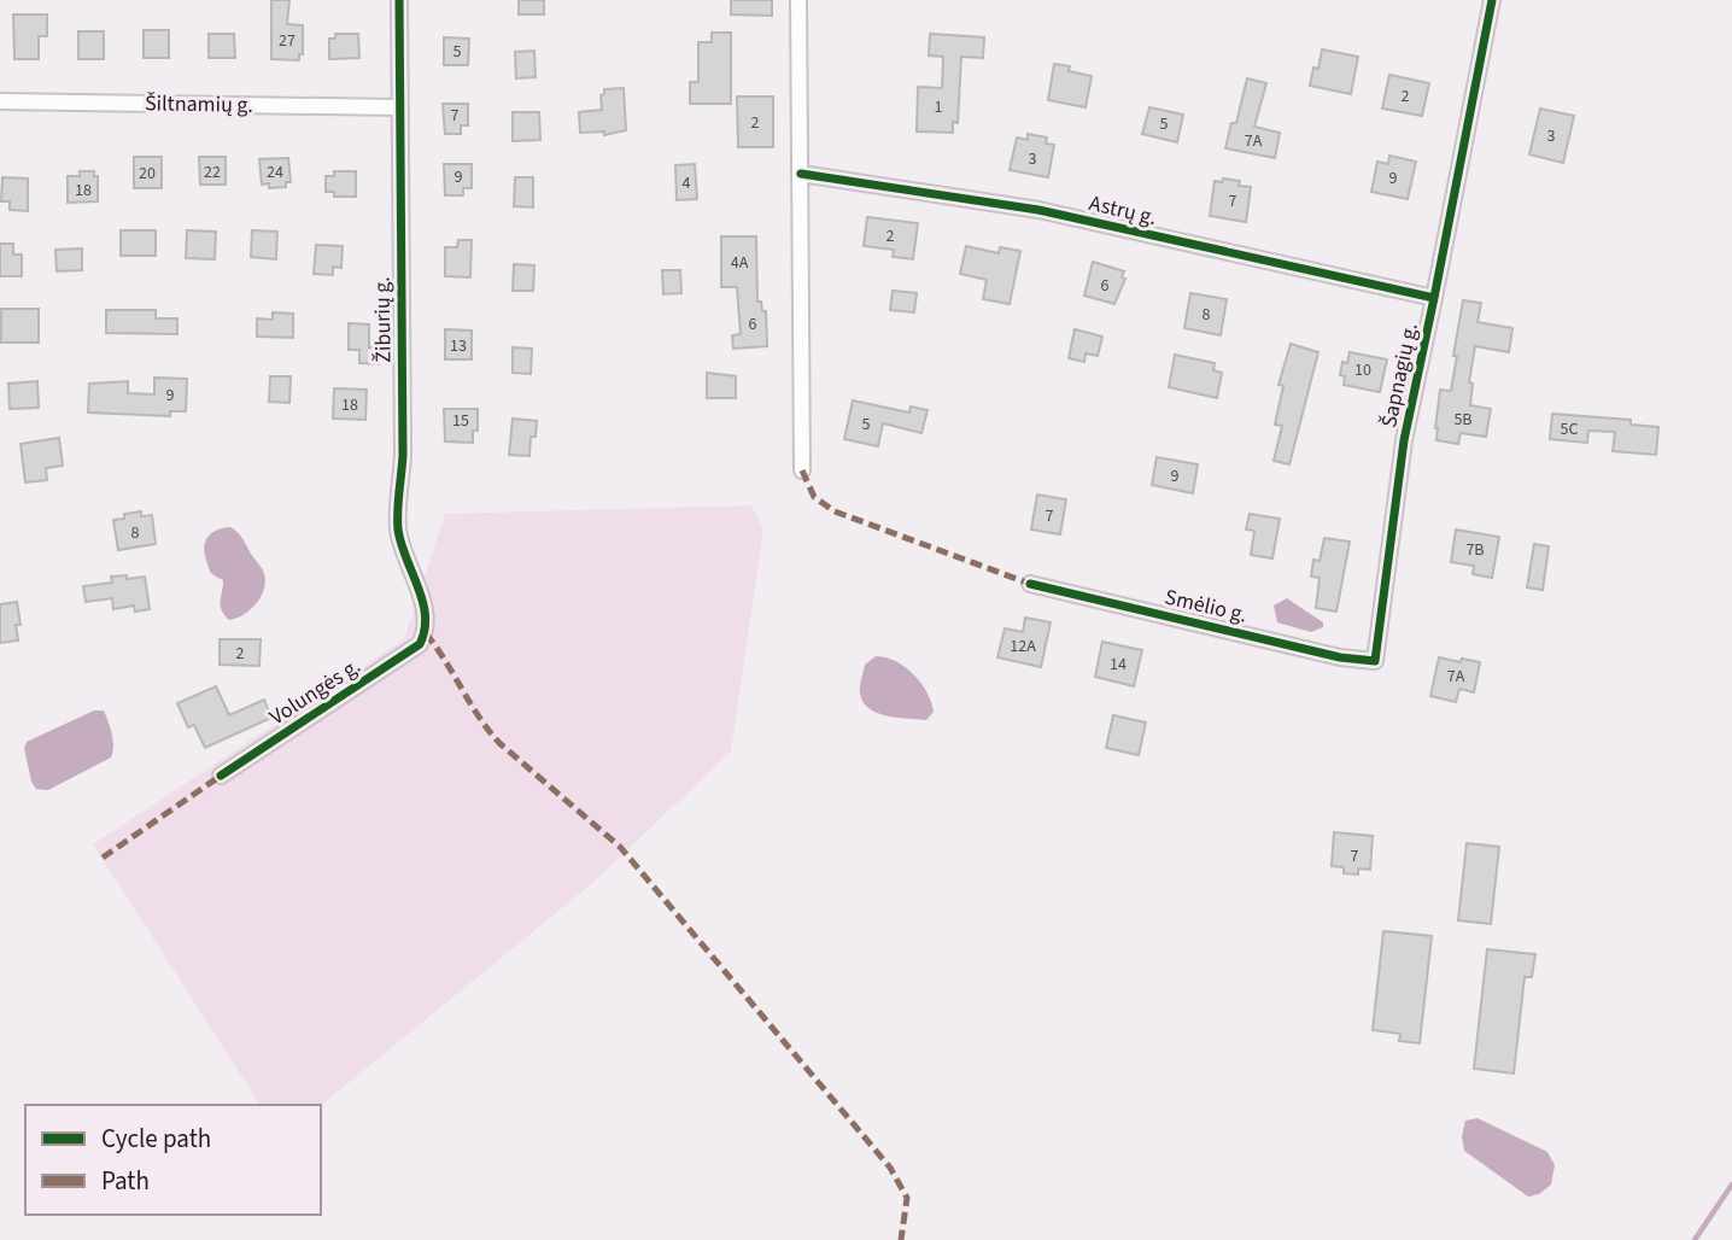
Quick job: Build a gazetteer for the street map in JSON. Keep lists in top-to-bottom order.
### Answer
{
  "streets": {
    "street": [
      "Šiltnamių g.",
      "Astrų g.",
      "Žiburių g.",
      "Šapnagių g.",
      "Smėlio g.",
      "Volungės g."
    ]
  },
  "crossings": [
    ["Šiltnamių g.", "Žiburių g."],
    ["Astrų g.", "Šapnagių g."],
    ["Žiburių g.", "Volungės g."],
    ["Šapnagių g.", "Smėlio g."]
  ],
  "house_numbers": [
    "27",
    "5",
    "2",
    "1",
    "7",
    "2",
    "5",
    "3",
    "7A",
    "3",
    "22",
    "24",
    "20",
    "9",
    "9",
    "4",
    "18",
    "7",
    "2",
    "4A",
    "6",
    "8",
    "6",
    "13",
    "10",
    "9",
    "18",
    "5B",
    "15",
    "5",
    "5C",
    "9",
    "7",
    "8",
    "7B",
    "12A",
    "2",
    "14",
    "7A",
    "7"
  ],
  "legend": ["Cycle path", "Path"]
}
